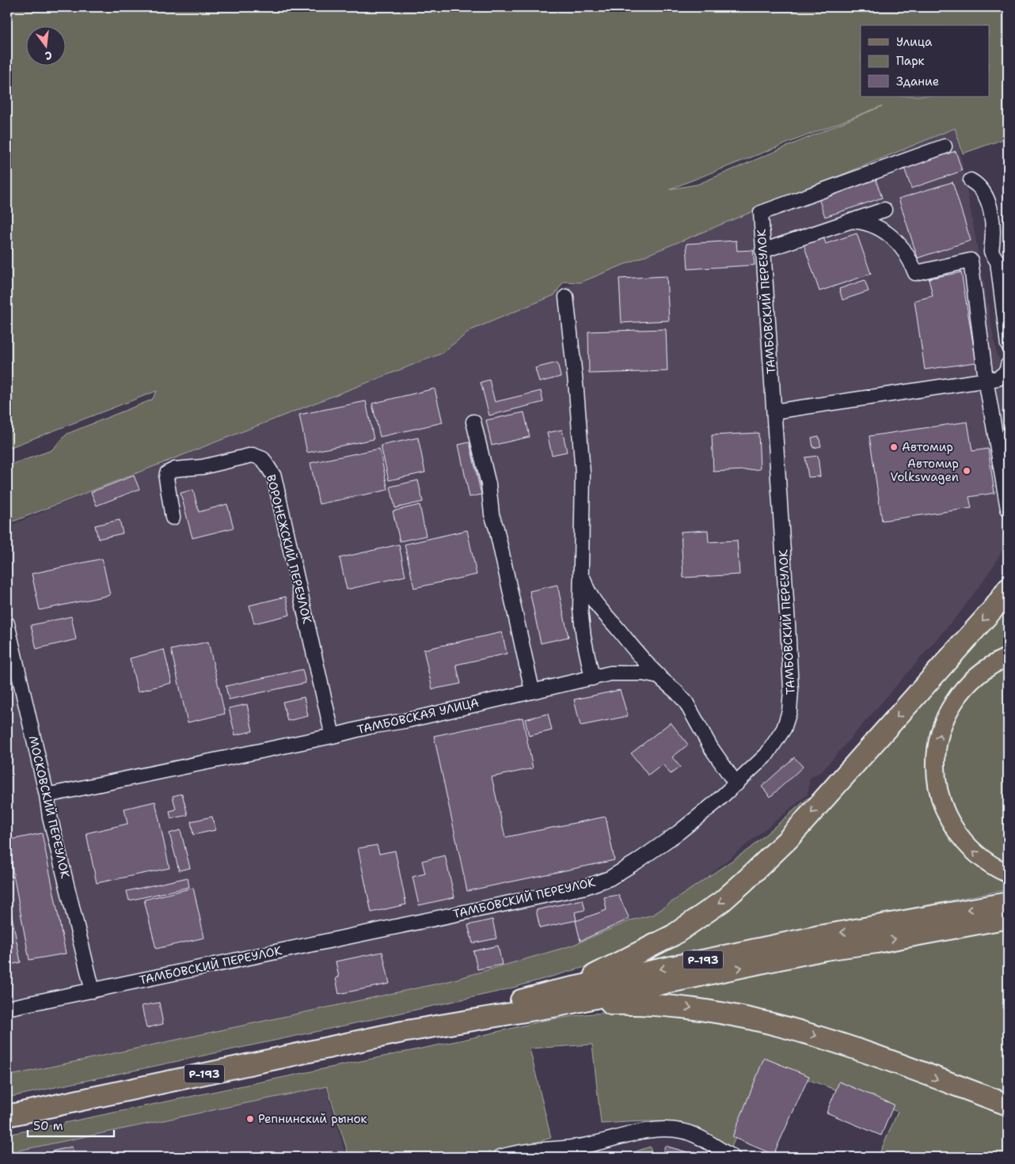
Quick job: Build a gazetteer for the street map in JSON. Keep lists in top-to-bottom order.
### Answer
{
  "streets": {
    "highway": ["Р-193"],
    "street": [
      "ТАМБОВСКИЙ ПЕРЕУЛОК",
      "ВОРОНЕЖСКИЙ ПЕРЕУЛОК",
      "ТАМБОВСКАЯ УЛИЦА",
      "МОСКОВСКИЙ ПЕРЕУЛОК"
    ]
  },
  "crossings": [
    ["ТАМБОВСКИЙ ПЕРЕУЛОК", "МОСКОВСКИЙ ПЕРЕУЛОК"],
    ["ВОРОНЕЖСКИЙ ПЕРЕУЛОК", "ТАМБОВСКАЯ УЛИЦА"],
    ["ТАМБОВСКАЯ УЛИЦА", "МОСКОВСКИЙ ПЕРЕУЛОК"]
  ],
  "places": ["Автомир", "Автомир Volkswagen", "Репнинский рынок"],
  "legend": ["Улица", "Парк", "Здание"],
  "scale_bar": "50 m",
  "north": "bottom"
}
